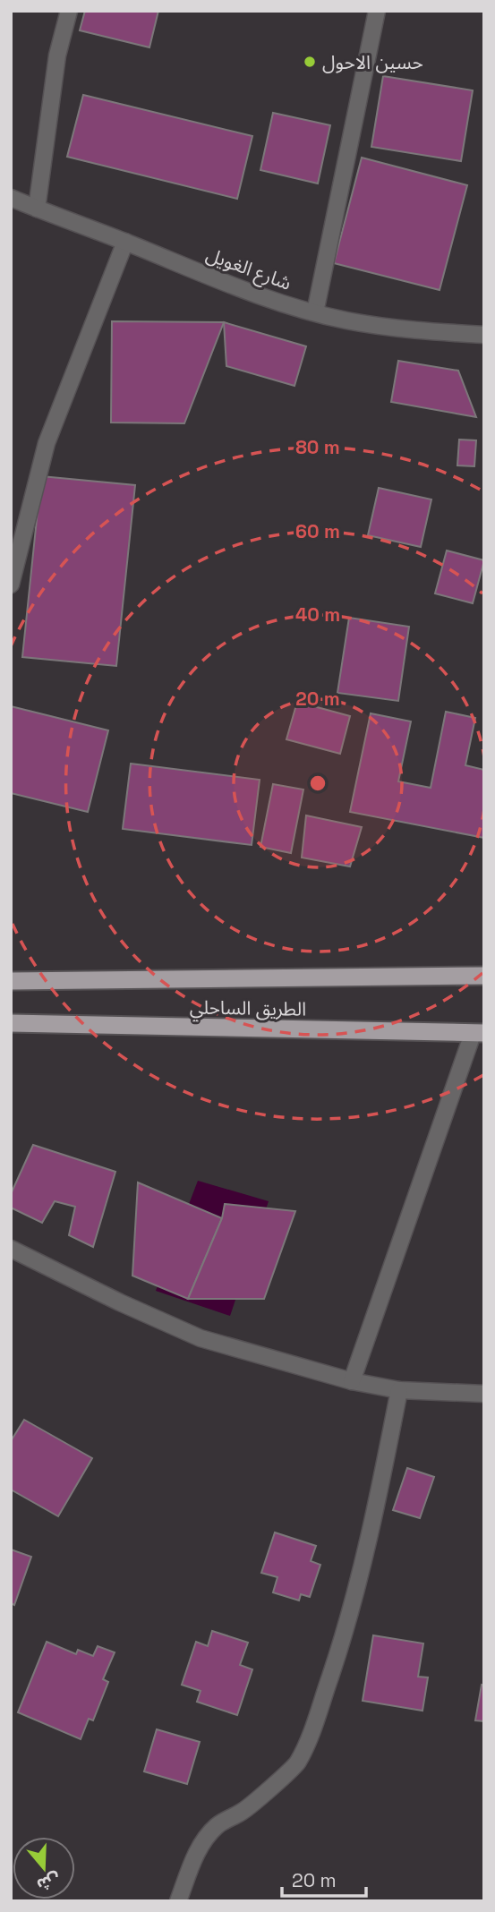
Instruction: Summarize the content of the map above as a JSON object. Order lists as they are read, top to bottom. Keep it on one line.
{"streets":{"highway":["الطريق الساحلي"],"street":["شارع الغويل"]},"places":["حسين الاحول"],"scale_bar":"20 m","north":"bottom","rings":["80 m","60 m","40 m","20 m"]}
